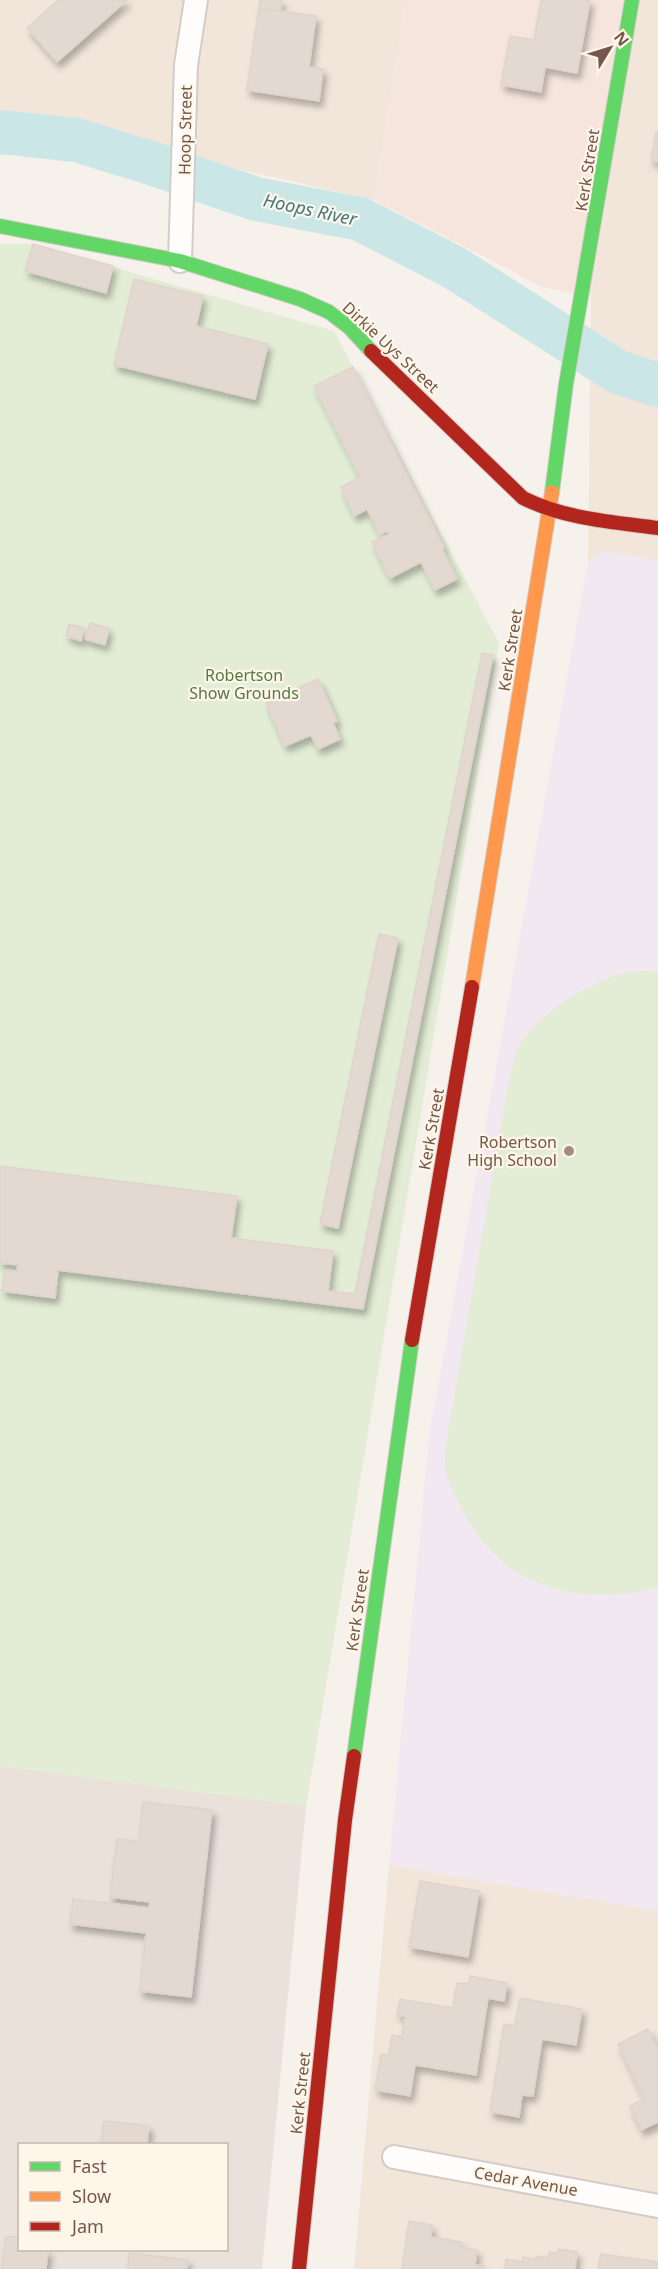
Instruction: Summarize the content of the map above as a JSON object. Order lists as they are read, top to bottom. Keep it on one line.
{"streets":{"street":["Hoop Street","Kerk Street","Dirkie Uys Street","Cedar Avenue"]},"crossings":[["Hoop Street","Dirkie Uys Street"],["Kerk Street","Dirkie Uys Street"]],"water":["Hoops River"],"parks":["Robertson Show Grounds"],"places":["Robertson High School"],"legend":["Fast","Slow","Jam"],"north":"top right"}
